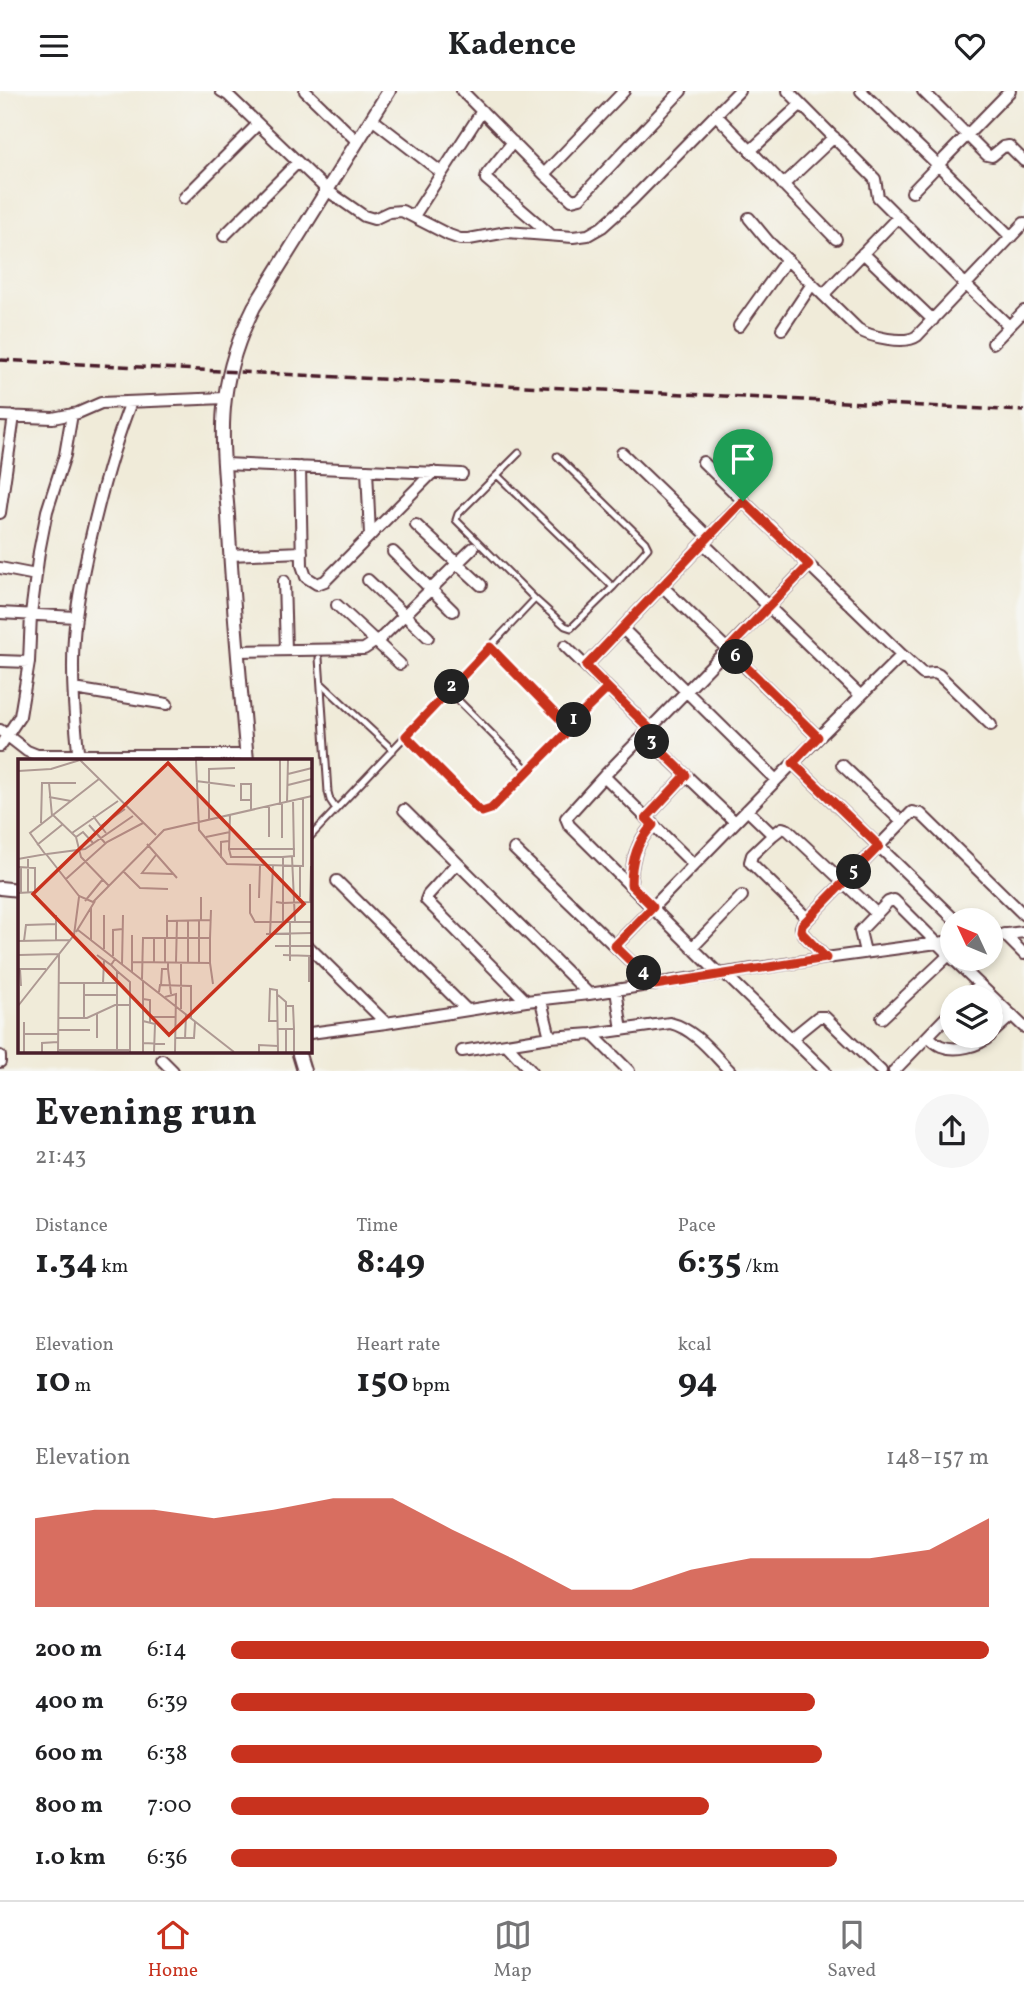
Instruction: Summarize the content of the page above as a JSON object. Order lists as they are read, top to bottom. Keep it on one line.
{"north":"top left","page":{"header":"Kadence","pins":["6","2","1","3","5","4"],"heading":["Evening run","21:43"],"stats":[["Distance","1.34 km"],["Time","8:49"],["Pace","6:35 /km"],["Elevation","10 m"],["Heart rate","150 bpm"],["kcal","94"]],"chart":["Elevation","148–157 m"],"list":[{"name":"200 m","note":"6:14"},{"name":"400 m","note":"6:39"},{"name":"600 m","note":"6:38"},{"name":"800 m","note":"7:00"},{"name":"1.0 km","note":"6:36"}],"tabs":["Home","Map","Saved"]}}
